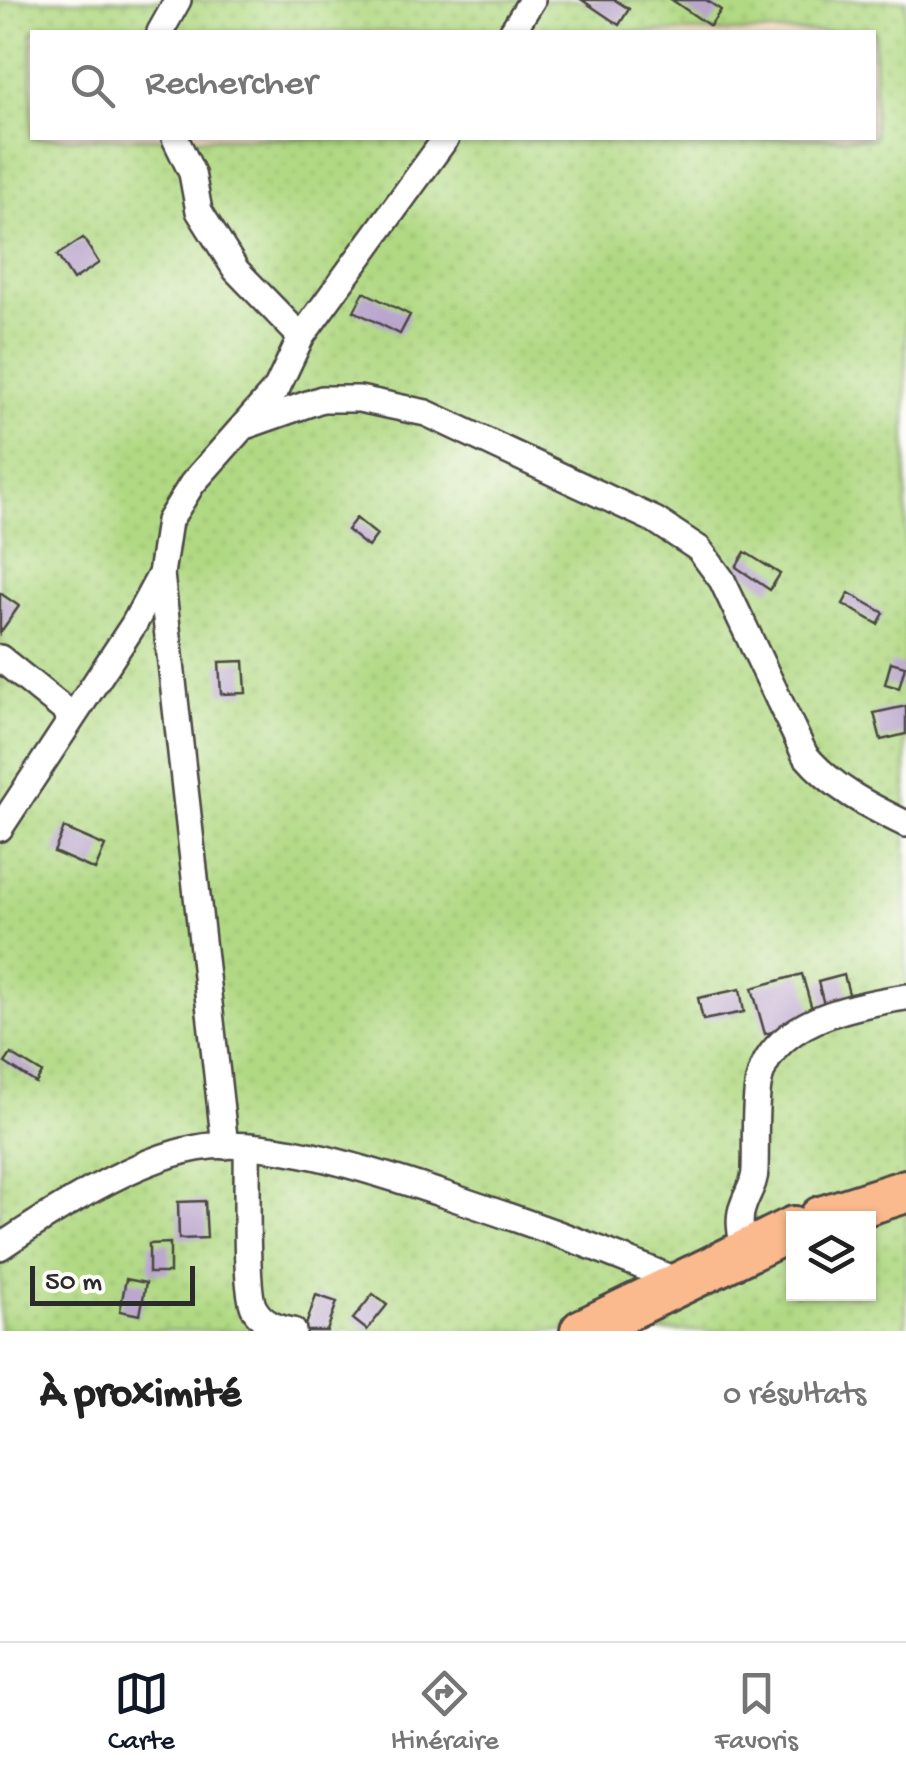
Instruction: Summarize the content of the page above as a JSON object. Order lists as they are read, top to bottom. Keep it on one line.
{"scale_bar":"50 m","page":{"search":"Rechercher","scale":"50 m","heading":["À proximité","0 résultats"],"nav":["Carte","Itinéraire","Favoris"]}}
